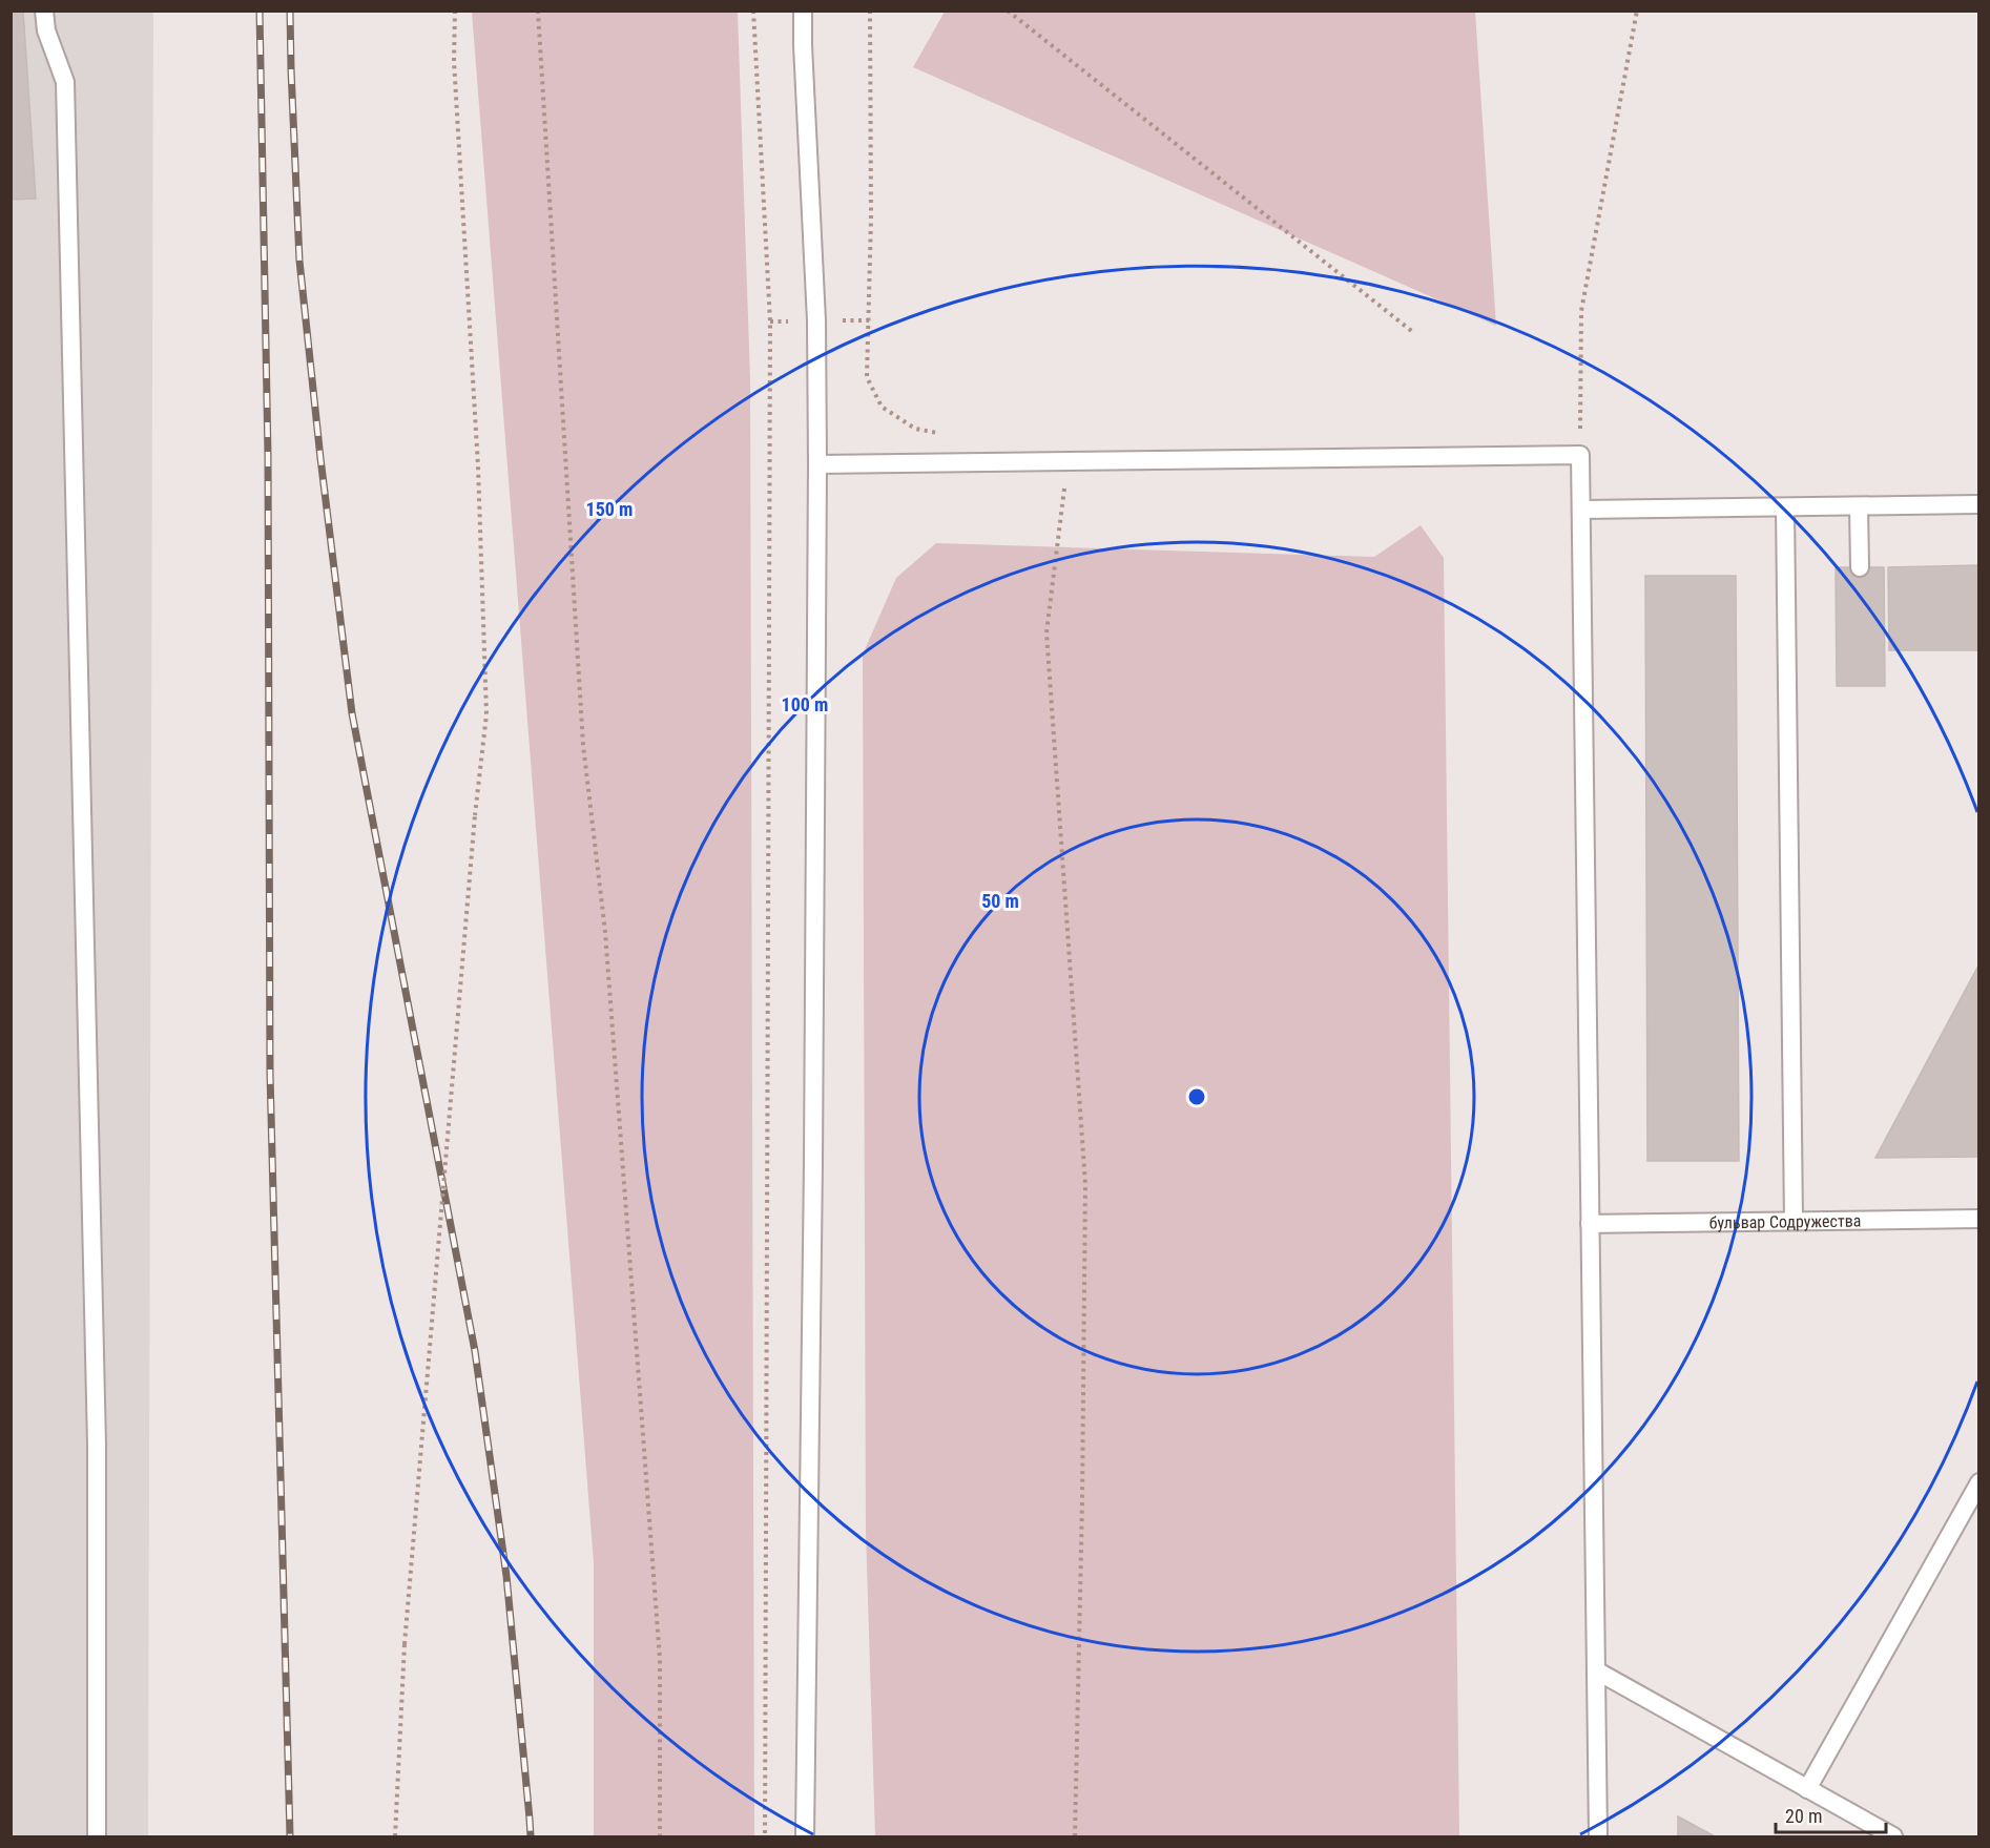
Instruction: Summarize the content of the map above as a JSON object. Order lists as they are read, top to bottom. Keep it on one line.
{"streets":{"street":["бульвар Содружества"]},"scale_bar":"20 m","rings":["150 m","100 m","50 m"]}
